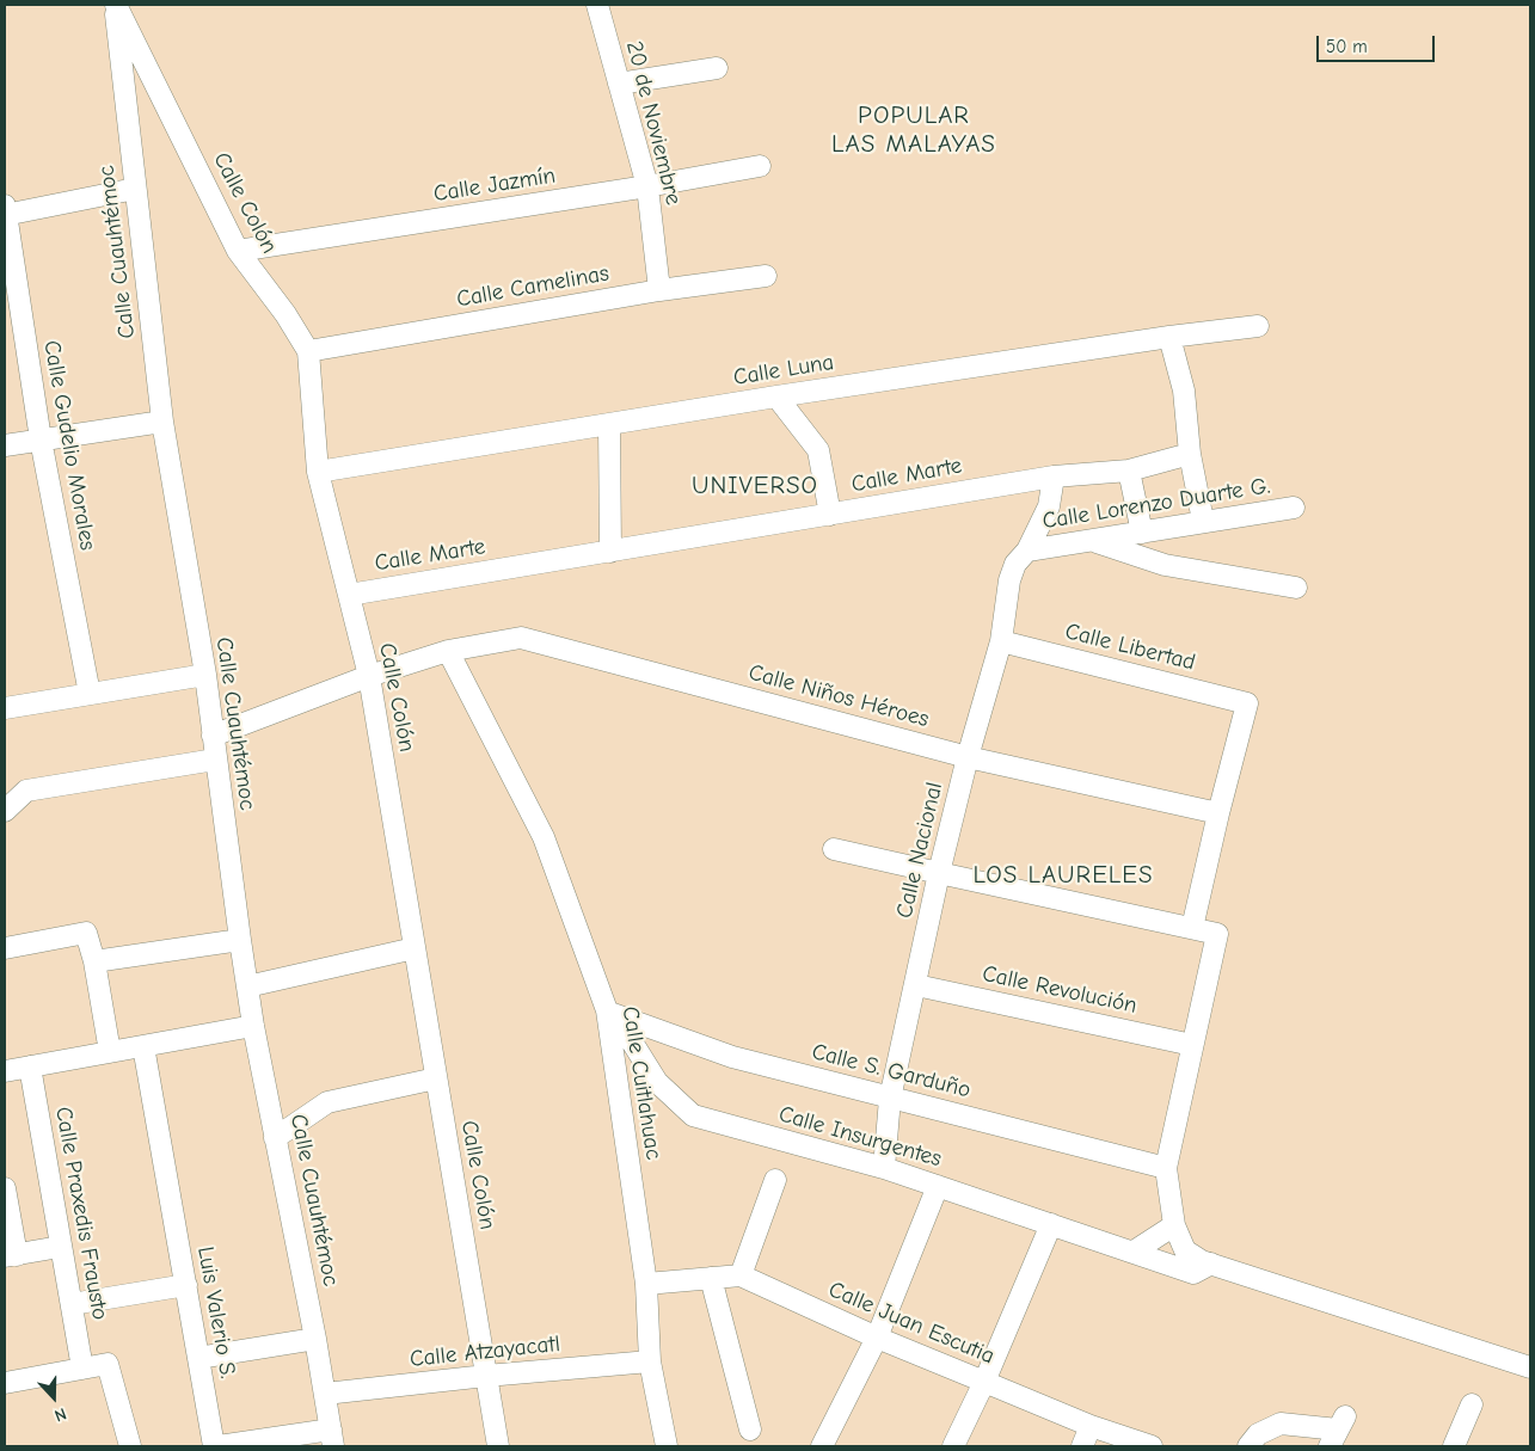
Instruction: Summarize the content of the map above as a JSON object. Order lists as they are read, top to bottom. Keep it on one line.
{"streets":{"street":["20 de Noviembre","Calle Jazmín","Calle Colón","Calle Cuauhtémoc","Calle Camelinas","Calle Luna","Calle Gudelio Morales","Calle Marte","Calle Lorenzo Duarte G.","Calle Libertad","Calle Niños Héroes","Calle Nacional","Calle Revolución","Calle S. Garduño","Calle Cuitlahuac","Calle Insurgentes","Calle Praxedis Frausto","Luis Valerio S.","Calle Juan Escutia","Calle Atzayacatl"]},"crossings":[["20 de Noviembre","Calle Jazmín"],["20 de Noviembre","Calle Camelinas"],["Calle Jazmín","Calle Colón"],["Calle Colón","Calle Cuauhtémoc"],["Calle Colón","Calle Camelinas"],["Calle Colón","Calle Luna"],["Calle Colón","Calle Marte"],["Calle Colón","Calle Atzayacatl"],["Calle Cuauhtémoc","Calle Atzayacatl"],["Calle Marte","Calle Nacional"],["Calle Lorenzo Duarte G.","Calle Nacional"],["Calle Libertad","Calle Niños Héroes"],["Calle Libertad","Calle Nacional"],["Calle Niños Héroes","Calle Nacional"],["Calle Niños Héroes","Calle Cuitlahuac"],["Calle Nacional","Calle Revolución"],["Calle Nacional","Calle S. Garduño"],["Calle Nacional","Calle Insurgentes"],["Calle S. Garduño","Calle Cuitlahuac"],["Calle S. Garduño","Calle Insurgentes"],["Calle Cuitlahuac","Calle Insurgentes"],["Calle Cuitlahuac","Calle Juan Escutia"],["Calle Cuitlahuac","Calle Atzayacatl"]],"districts":["POPULAR LAS MALAYAS","UNIVERSO","LOS LAURELES"],"scale_bar":"50 m","north":"bottom"}
